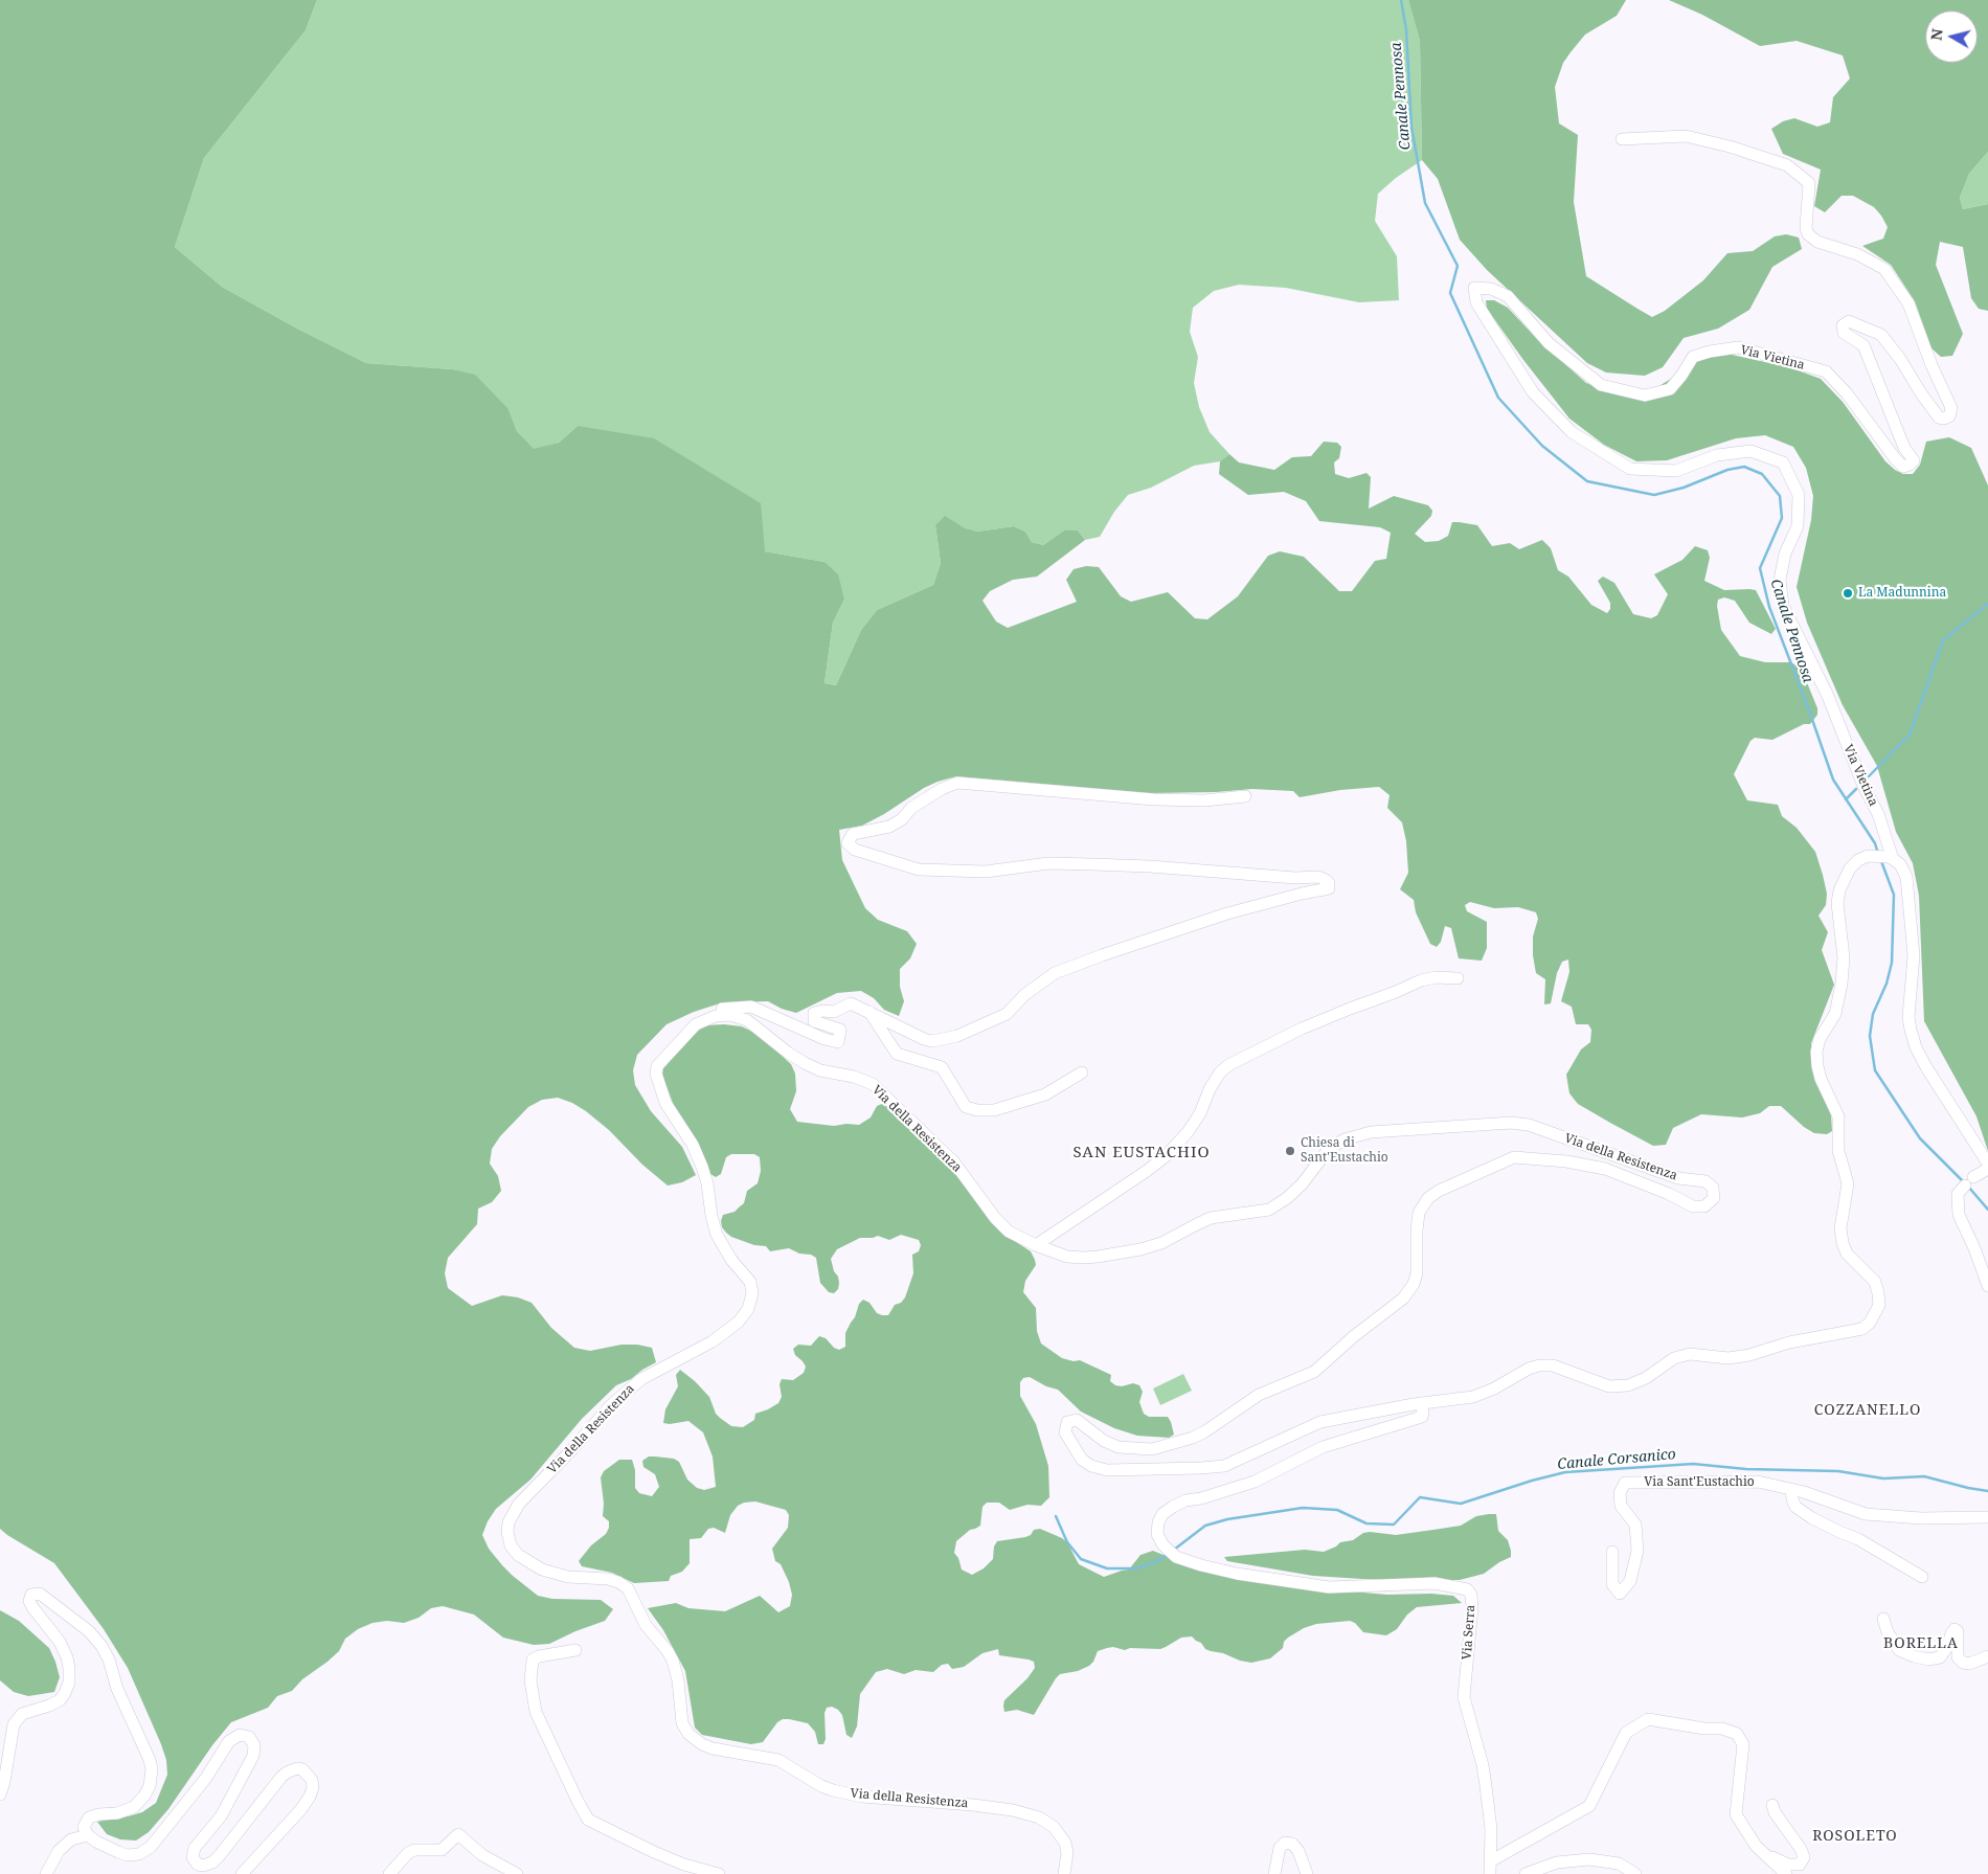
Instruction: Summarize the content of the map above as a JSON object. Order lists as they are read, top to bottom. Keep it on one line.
{"streets":{"street":["Via Vietina","Via della Resistenza","Via Sant'Eustachio","Via Serra"]},"crossings":[["Via Vietina","Via della Resistenza"],["Via della Resistenza","Via Serra"]],"districts":["SAN EUSTACHIO","COZZANELLO","BORELLA","ROSOLETO"],"water":["Canale Pennosa","Canale Corsanico"],"places":["La Madunnina","Chiesa di Sant'Eustachio"],"north":"left"}
